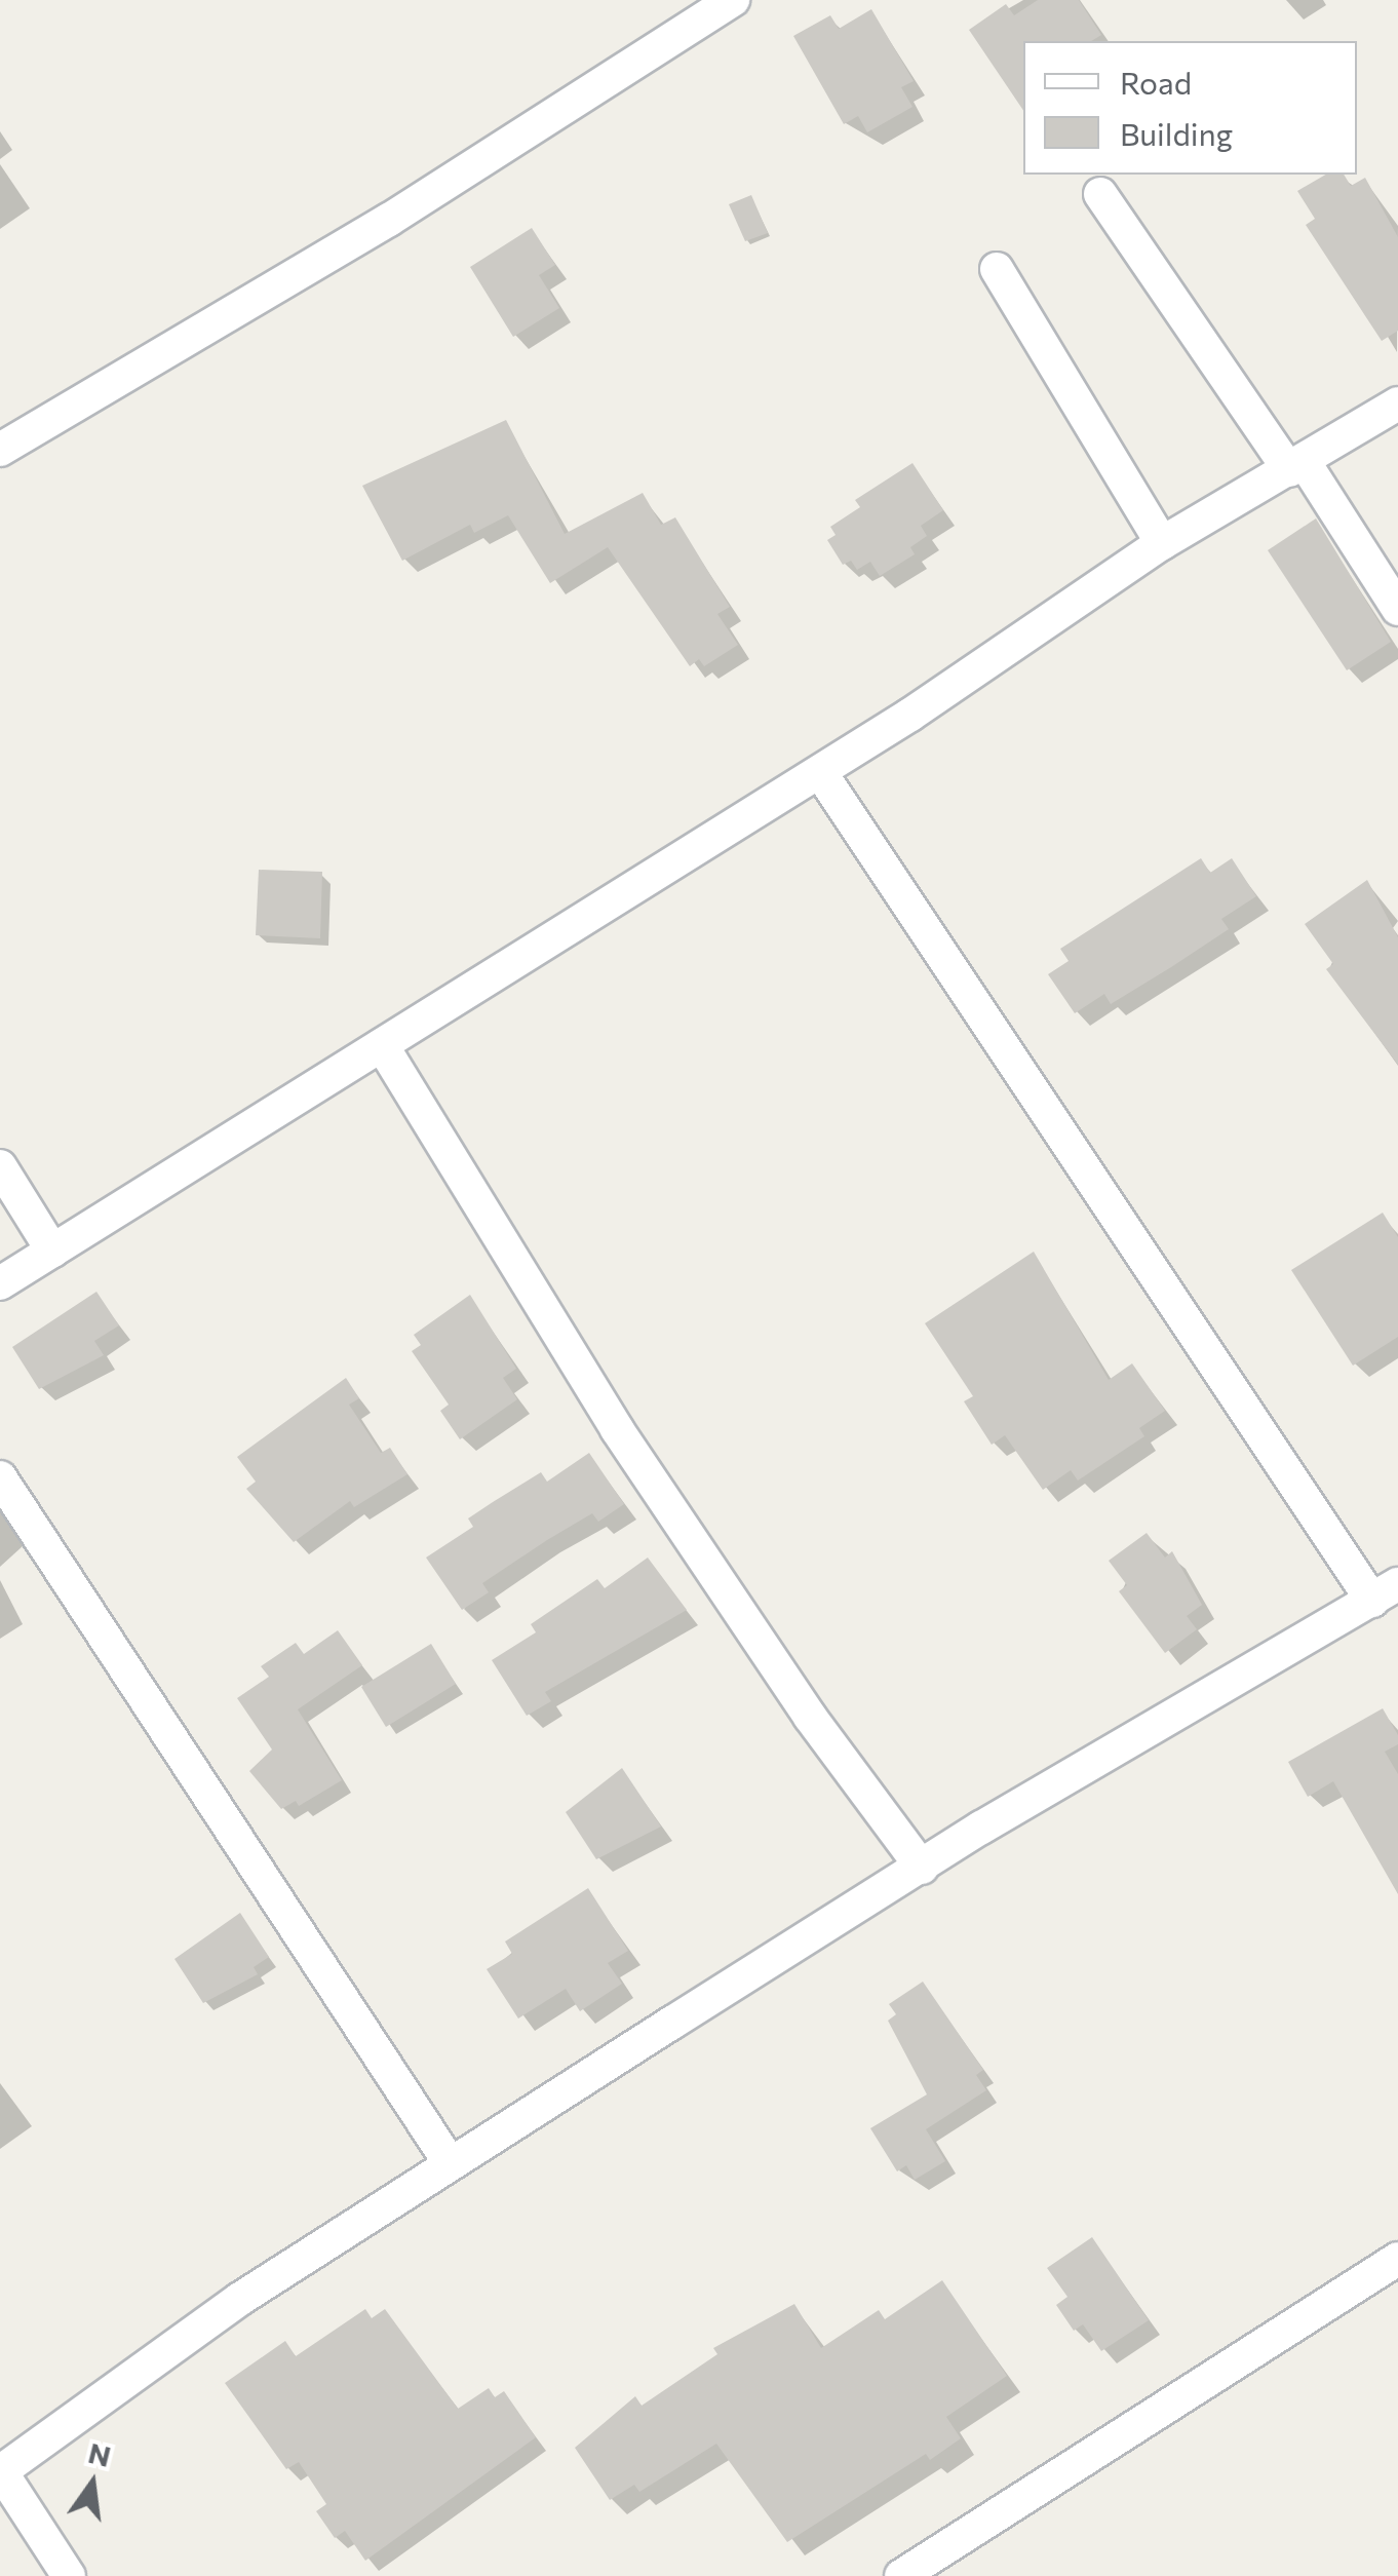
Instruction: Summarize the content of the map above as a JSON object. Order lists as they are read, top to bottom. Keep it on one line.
{"legend":["Road","Building"],"north":"top"}
